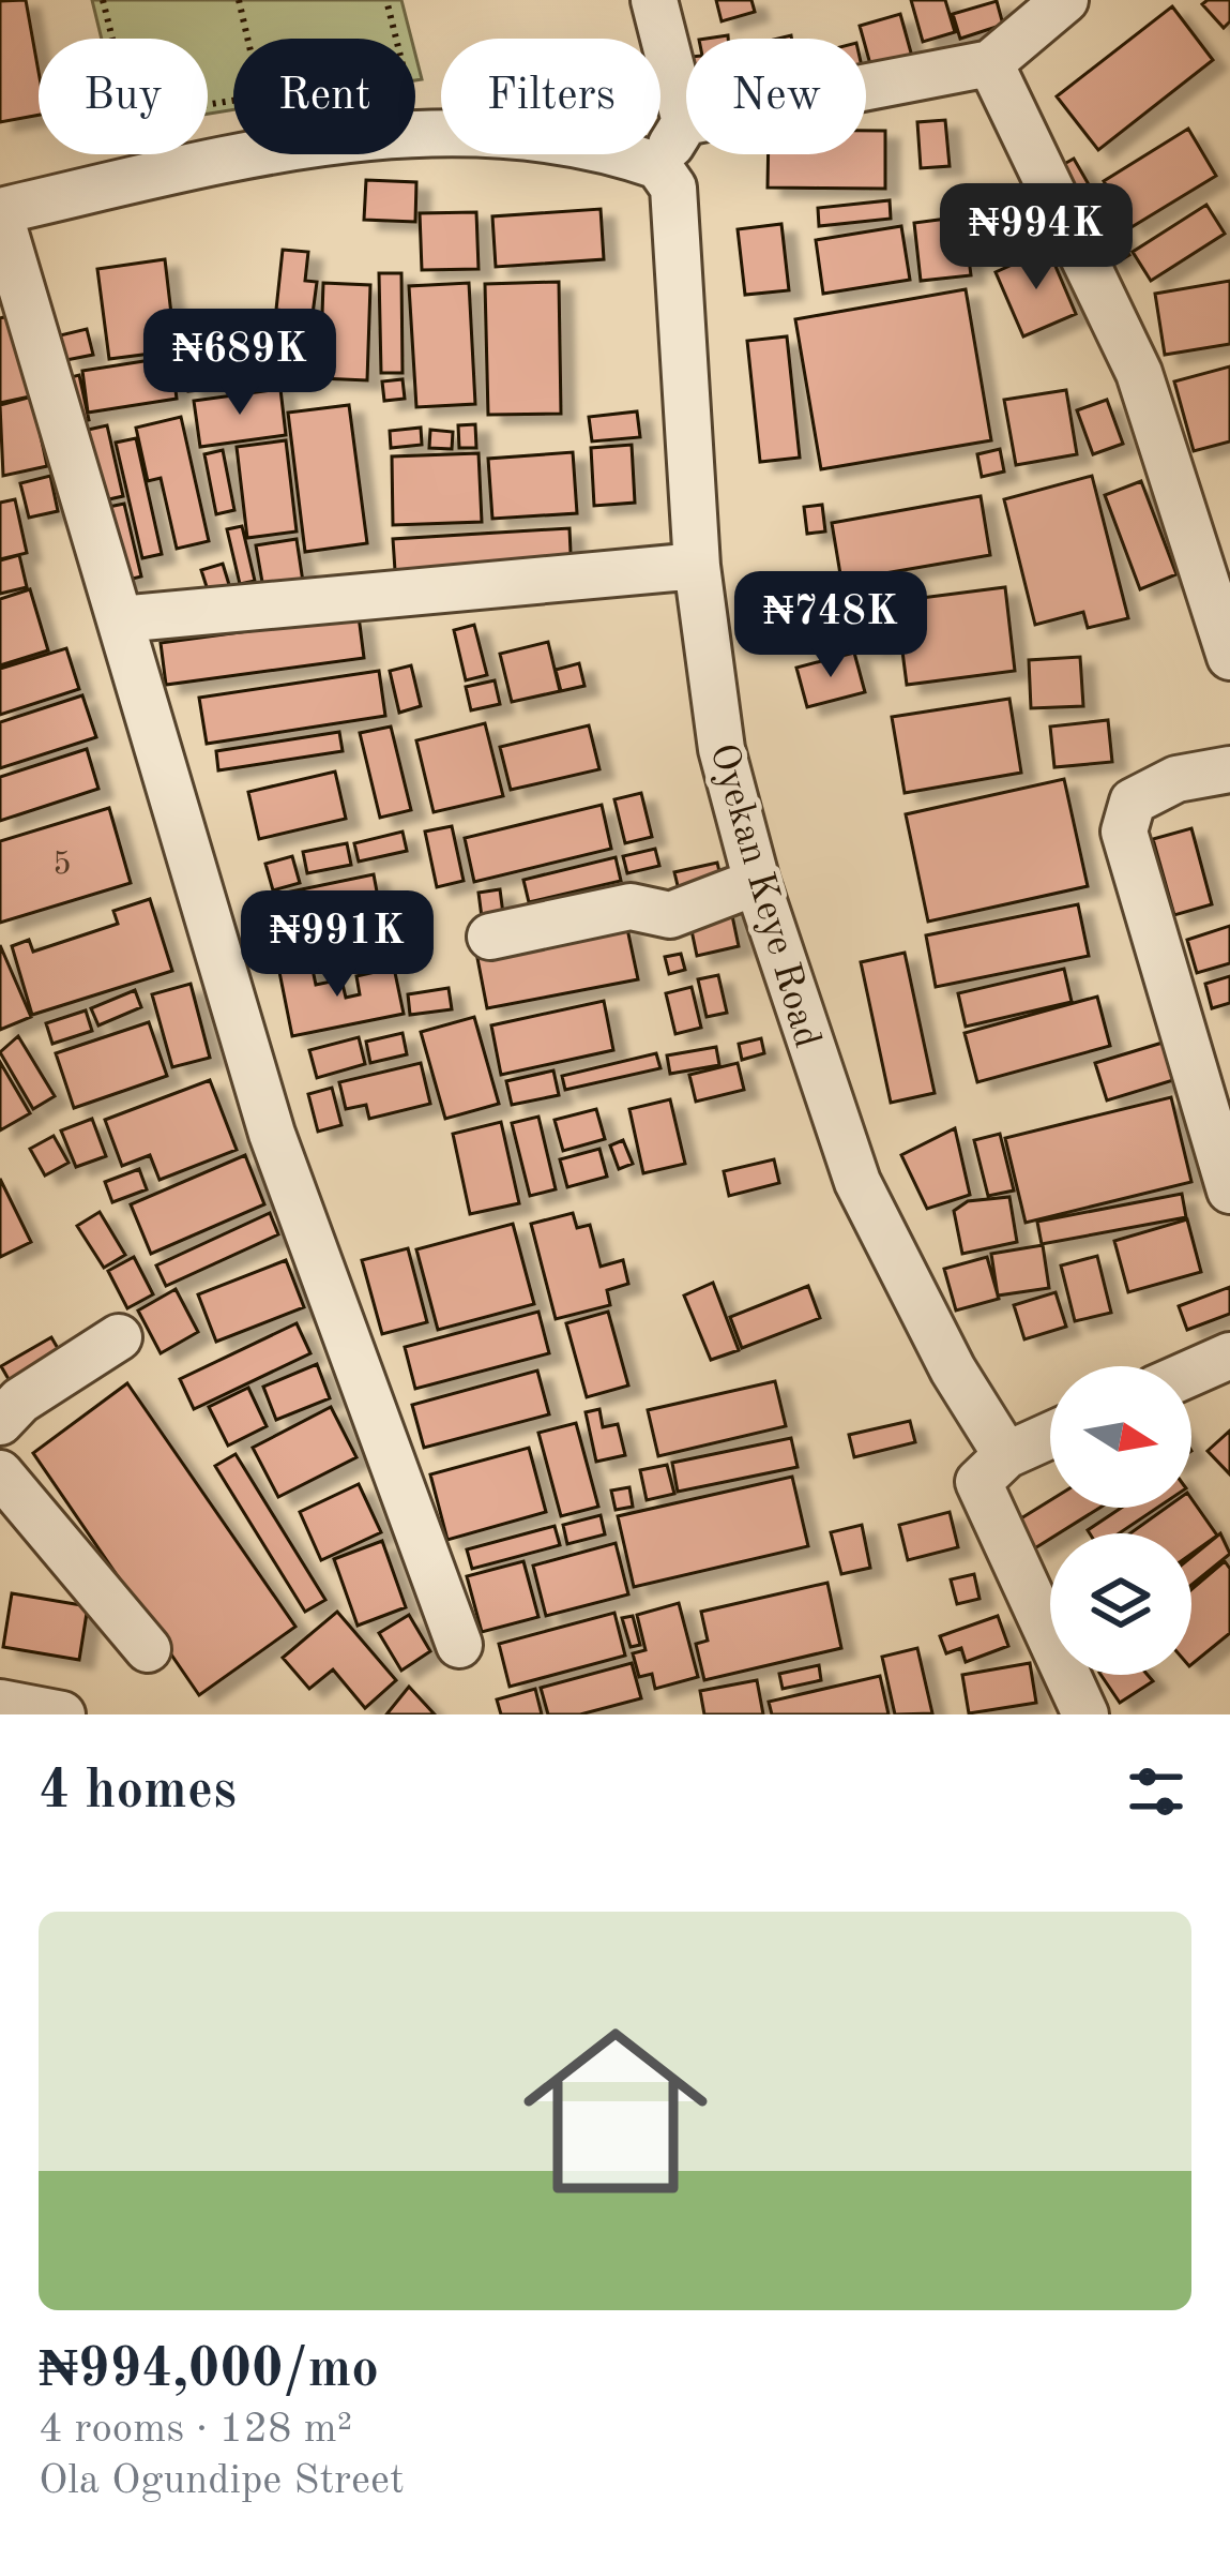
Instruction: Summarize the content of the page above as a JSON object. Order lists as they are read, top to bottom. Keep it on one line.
{"streets":{"street":["Oyekan Keye Road"]},"house_numbers":["5"],"north":"right","page":{"chip":["Buy","Rent","Filters","New"],"price":["₦994K","₦689K","₦748K","₦991K"],"heading":"4 homes","list":[{"name":"₦994,000/mo","note":"4 rooms · 128 m² · Ola Ogundipe Street"}]}}
